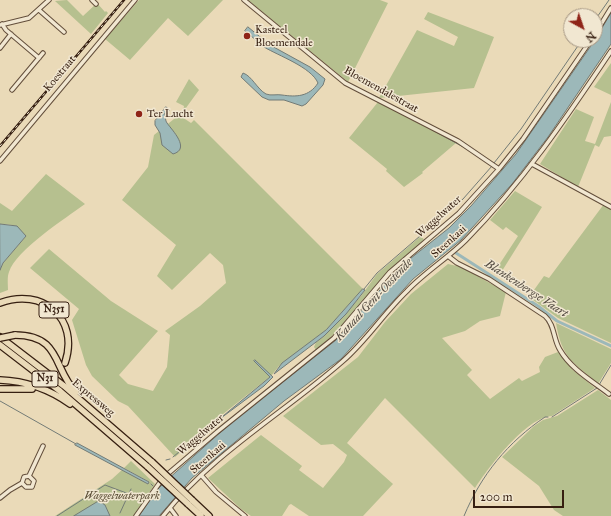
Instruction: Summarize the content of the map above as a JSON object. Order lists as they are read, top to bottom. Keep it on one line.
{"streets":{"highway":["N351","N31","Expressweg"],"street":["Koestraat","Bloemendalestraat","Waggelwater","Steenkaai"]},"crossings":[["Bloemendalestraat","Waggelwater"],["N31","Expressweg"]],"water":["Blankenbergse Vaart","Kanaal Gent-Oostende"],"parks":["Waggelwaterpark"],"places":["Kasteel Bloemendale","Ter Lucht"],"scale_bar":"200 m","north":"bottom right"}
